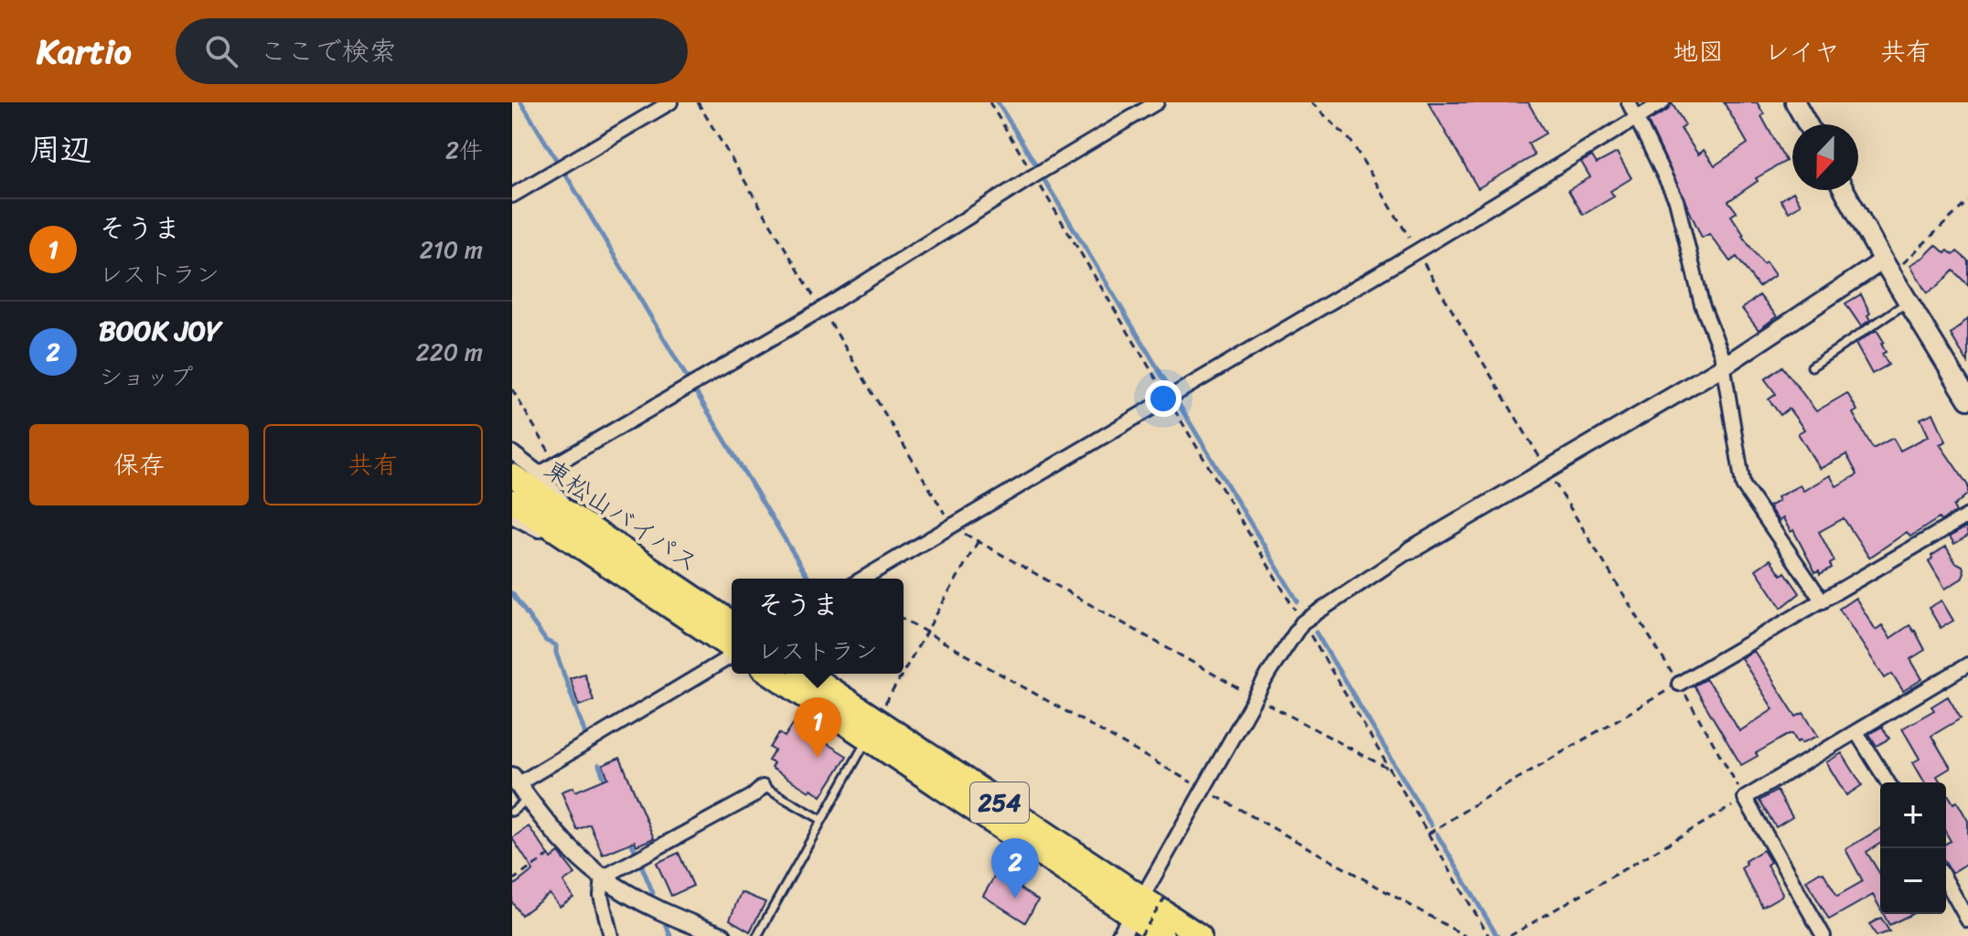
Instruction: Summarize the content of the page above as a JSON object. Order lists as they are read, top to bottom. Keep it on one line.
{"streets":{"highway":["東松山バイパス","254"]},"north":"bottom","page":{"header":"Kartio","search":"ここで検索","nav":["地図","レイヤ","共有"],"heading":["周辺","2件"],"list":[{"mark":"1","name":"そうま","note":"レストラン","value":"210 m"},{"mark":"2","name":"BOOK JOY","note":"ショップ","value":"220 m"}],"buttons":["保存","共有"],"popup":["そうま","レストラン"],"pins":["1","2"],"map_buttons":["+","−"]}}
